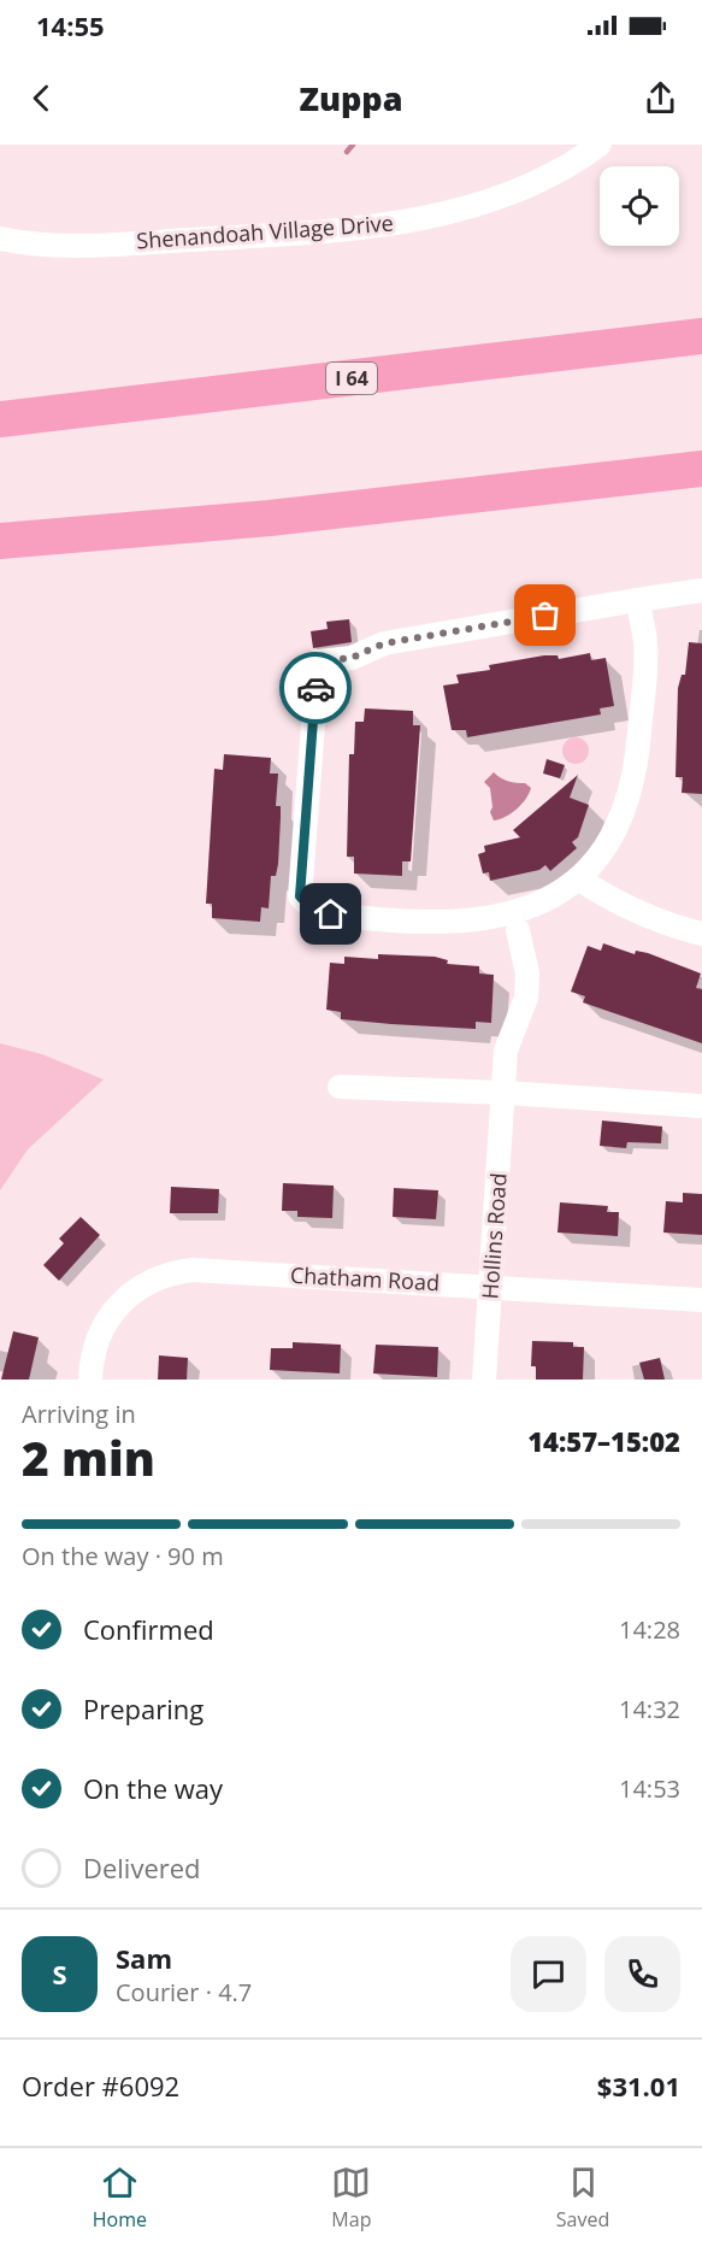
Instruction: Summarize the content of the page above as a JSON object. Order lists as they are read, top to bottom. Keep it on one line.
{"streets":{"highway":["I 64"],"street":["Shenandoah Village Drive","Hollins Road","Chatham Road"]},"crossings":[["Hollins Road","Chatham Road"]],"page":{"status":"14:55","header":"Zuppa","heading":["2 min","Arriving in","14:57–15:02"],"panel":["Sam","Courier · 4.7","Order #6092","$31.01"],"bar":"On the way · 90 m","list":[["Confirmed","14:28"],["Preparing","14:32"],["On the way","14:53"],"Delivered"],"round":"S","tabs":["Home","Map","Saved"]}}
